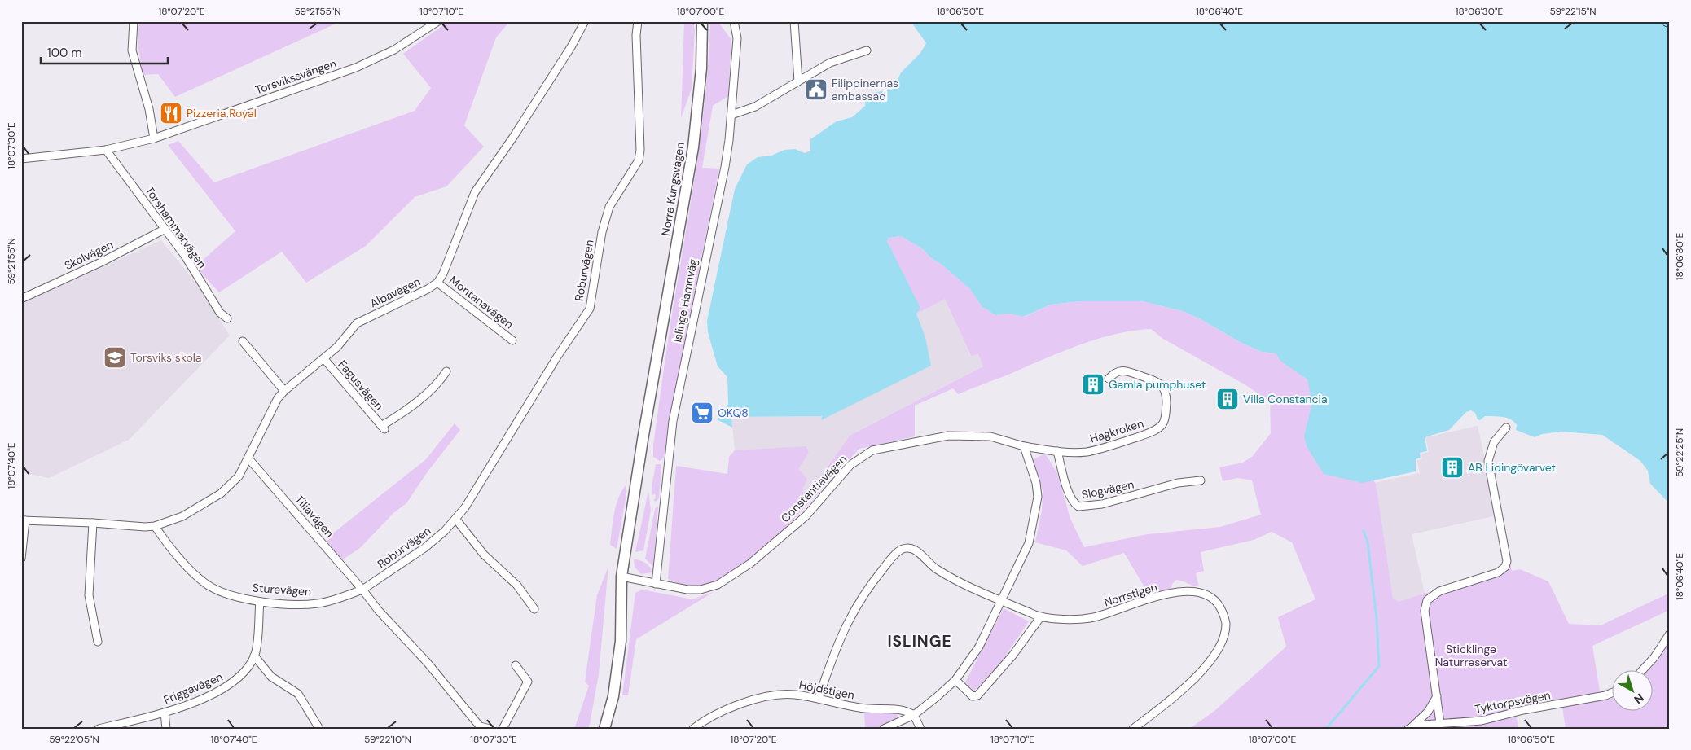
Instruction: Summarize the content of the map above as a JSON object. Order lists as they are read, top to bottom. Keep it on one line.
{"streets":{"main road":["Norra Kungsvägen"],"street":["Torsvikssvängen","Torshammarvägen","Skolvägen","Roburvägen","Albavägen","Islinge Hamnväg","Montanavägen","Fagusvägen","Hagkroken","Constantiavägen","Slogvägen","Tiliavägen","Sturevägen","Norrstigen","Friggavägen","Höjdstigen","Tyktorpsvägen"]},"crossings":[["Torsvikssvängen","Torshammarvägen"],["Norra Kungsvägen","Constantiavägen"],["Torshammarvägen","Skolvägen"],["Roburvägen","Tiliavägen"],["Roburvägen","Sturevägen"],["Albavägen","Montanavägen"],["Albavägen","Fagusvägen"],["Albavägen","Tiliavägen"],["Albavägen","Sturevägen"],["Islinge Hamnväg","Constantiavägen"],["Hagkroken","Constantiavägen"],["Hagkroken","Slogvägen"],["Tiliavägen","Sturevägen"],["Norrstigen","Höjdstigen"]],"districts":["ISLINGE"],"parks":["Sticklinge Naturreservat"],"places":{"public building":["Filippinernas ambassad"],"restaurant":["Pizzeria Royal"],"school or university":["Torsviks skola"],"building":["Gamla pumphuset","Villa Constancia","AB Lidingövarvet"],"supermarket":["OKQ8"]},"scale_bar":"100 m","north":"bottom right","coordinates":["18°07'20\"E","59°21'55\"N","18°07'10\"E","18°07'00\"E","18°06'50\"E","18°06'40\"E","18°06'30\"E","59°22'15\"N","18°07'30\"E","59°22'25\"N","18°07'40\"E","59°22'05\"N","59°22'10\"N"]}
